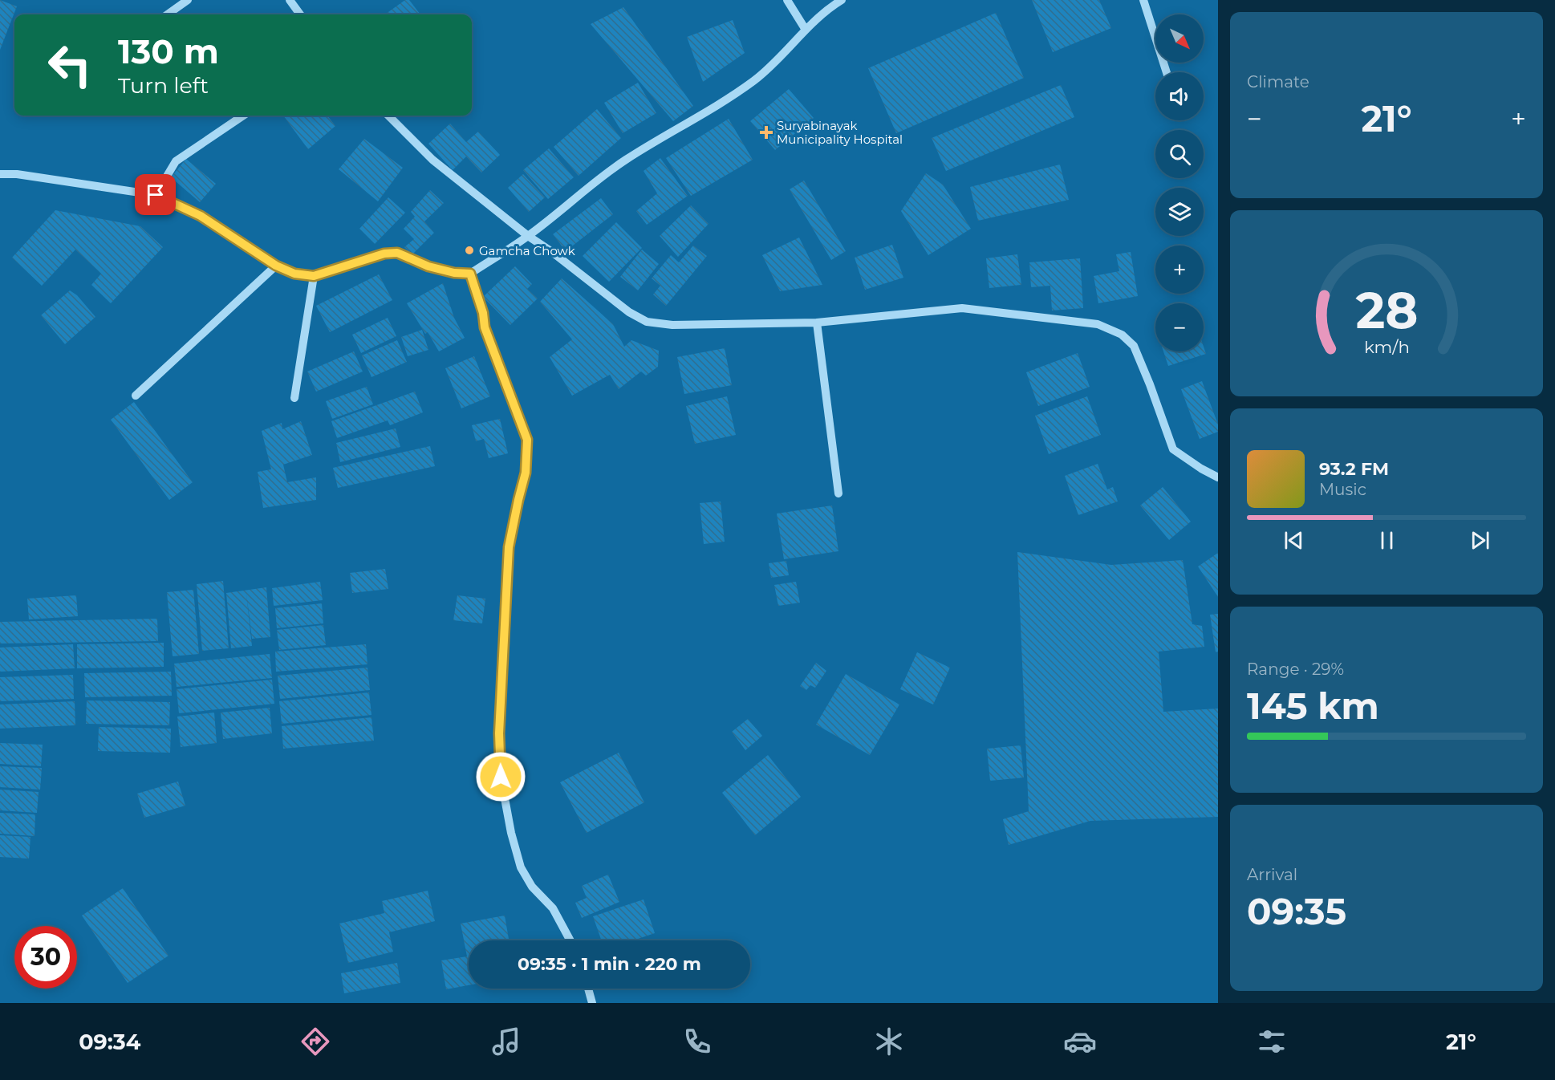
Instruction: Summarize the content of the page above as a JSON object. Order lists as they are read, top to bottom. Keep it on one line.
{"places":{"health":["Suryabinayak Municipality Hospital"],"other":["Gamcha Chowk"]},"north":"bottom right","page":{"tile":["Climate",["Range · 29%","145 km"],["Arrival","09:35"]],"map_buttons":["+","−"],"turn":["130 m","Turn left"],"heat":["−","21°","+"],"song":["93.2 FM","Music"],"limit":"30","trip":"09:35 · 1 min · 220 m","tabs":["09:34","21°"],"gauge":["28","km/h"]}}
